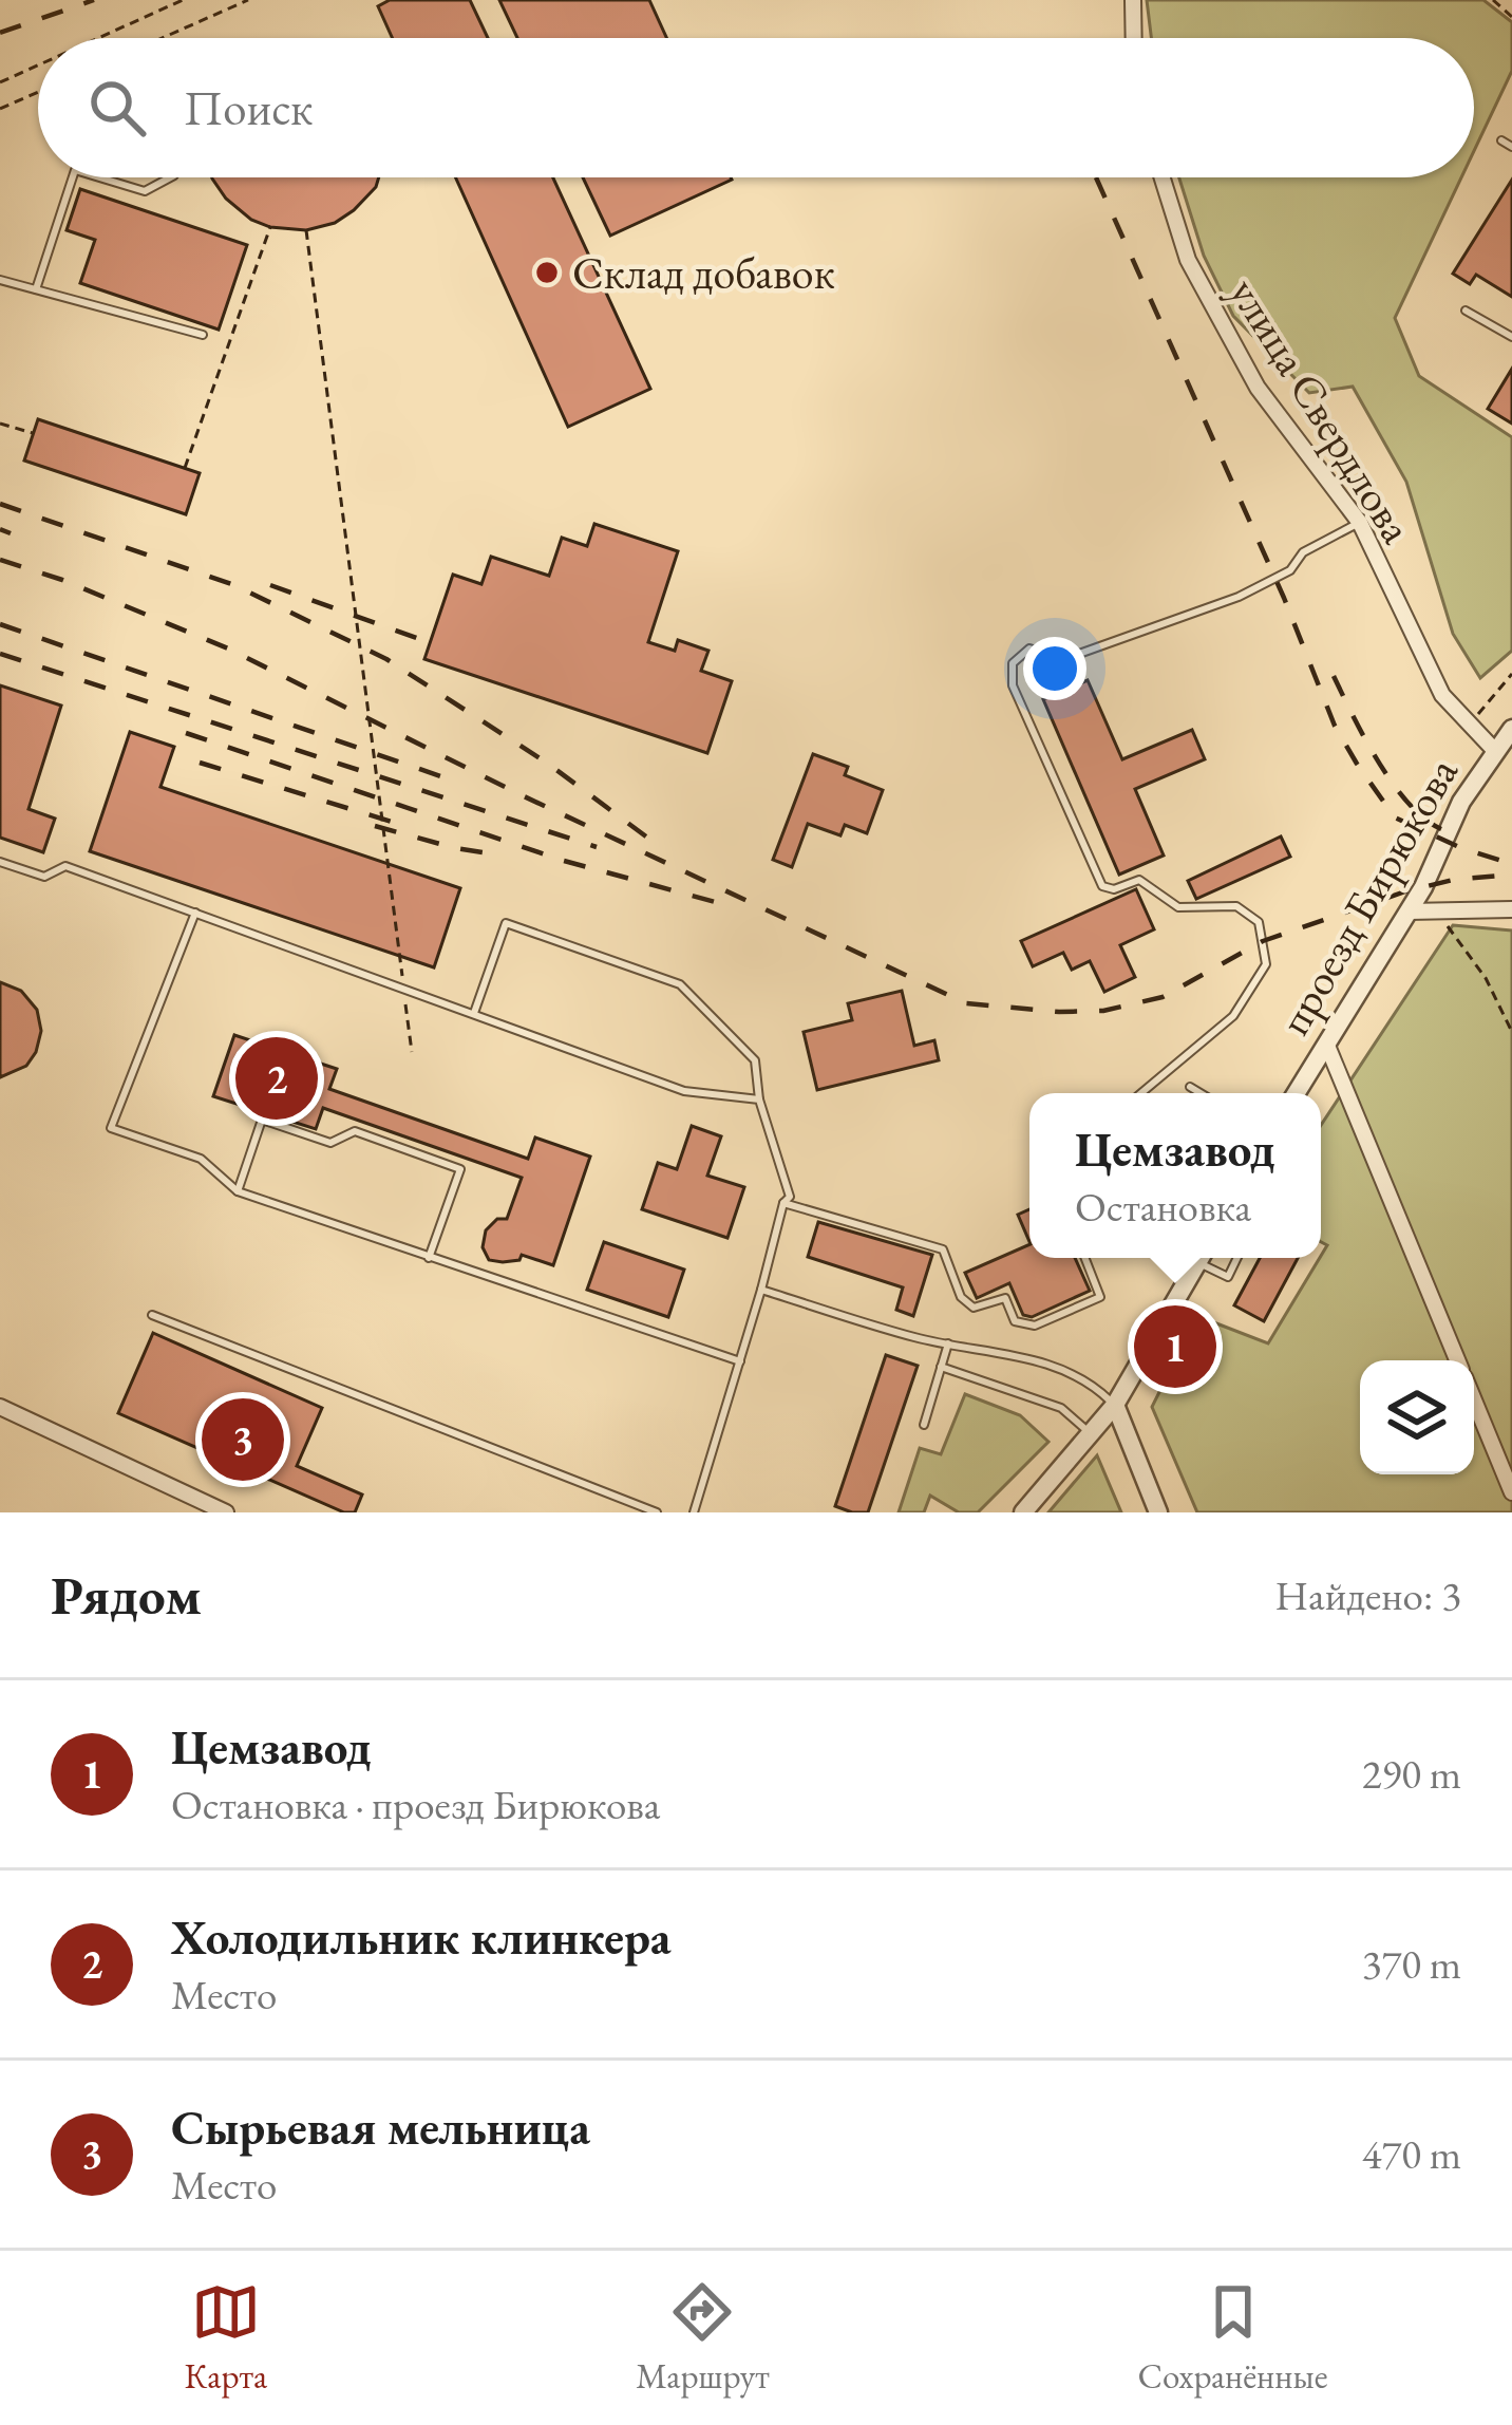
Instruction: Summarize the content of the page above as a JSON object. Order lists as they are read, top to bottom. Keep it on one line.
{"streets":{"street":["улица Свердлова","проезд Бирюкова"]},"crossings":[["улица Свердлова","проезд Бирюкова"]],"places":["Склад добавок"],"page":{"search":"Поиск","pins":["2","1","3"],"popup":["Цемзавод","Остановка"],"heading":["Рядом","Найдено: 3"],"list":[{"mark":"1","name":"Цемзавод","note":"Остановка · проезд Бирюкова","value":"290 m"},{"mark":"2","name":"Холодильник клинкера","note":"Место","value":"370 m"},{"mark":"3","name":"Сырьевая мельница","note":"Место","value":"470 m"}],"nav":["Карта","Маршрут","Сохранённые"]}}
